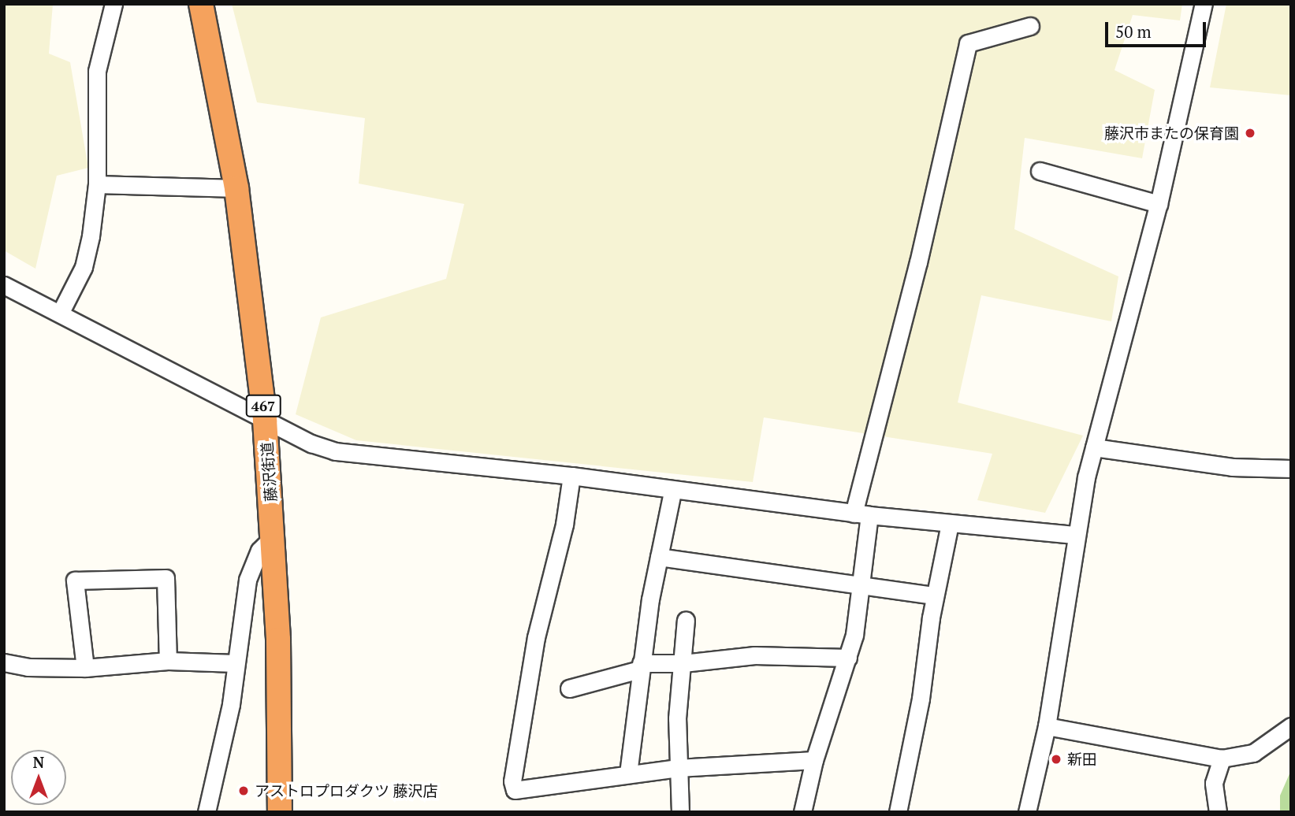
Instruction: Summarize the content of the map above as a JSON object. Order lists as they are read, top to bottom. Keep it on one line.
{"streets":{"highway":["467","藤沢街道"]},"places":["藤沢市またの保育園","新田","アストロプロダクツ 藤沢店"],"scale_bar":"50 m","north":"top"}
